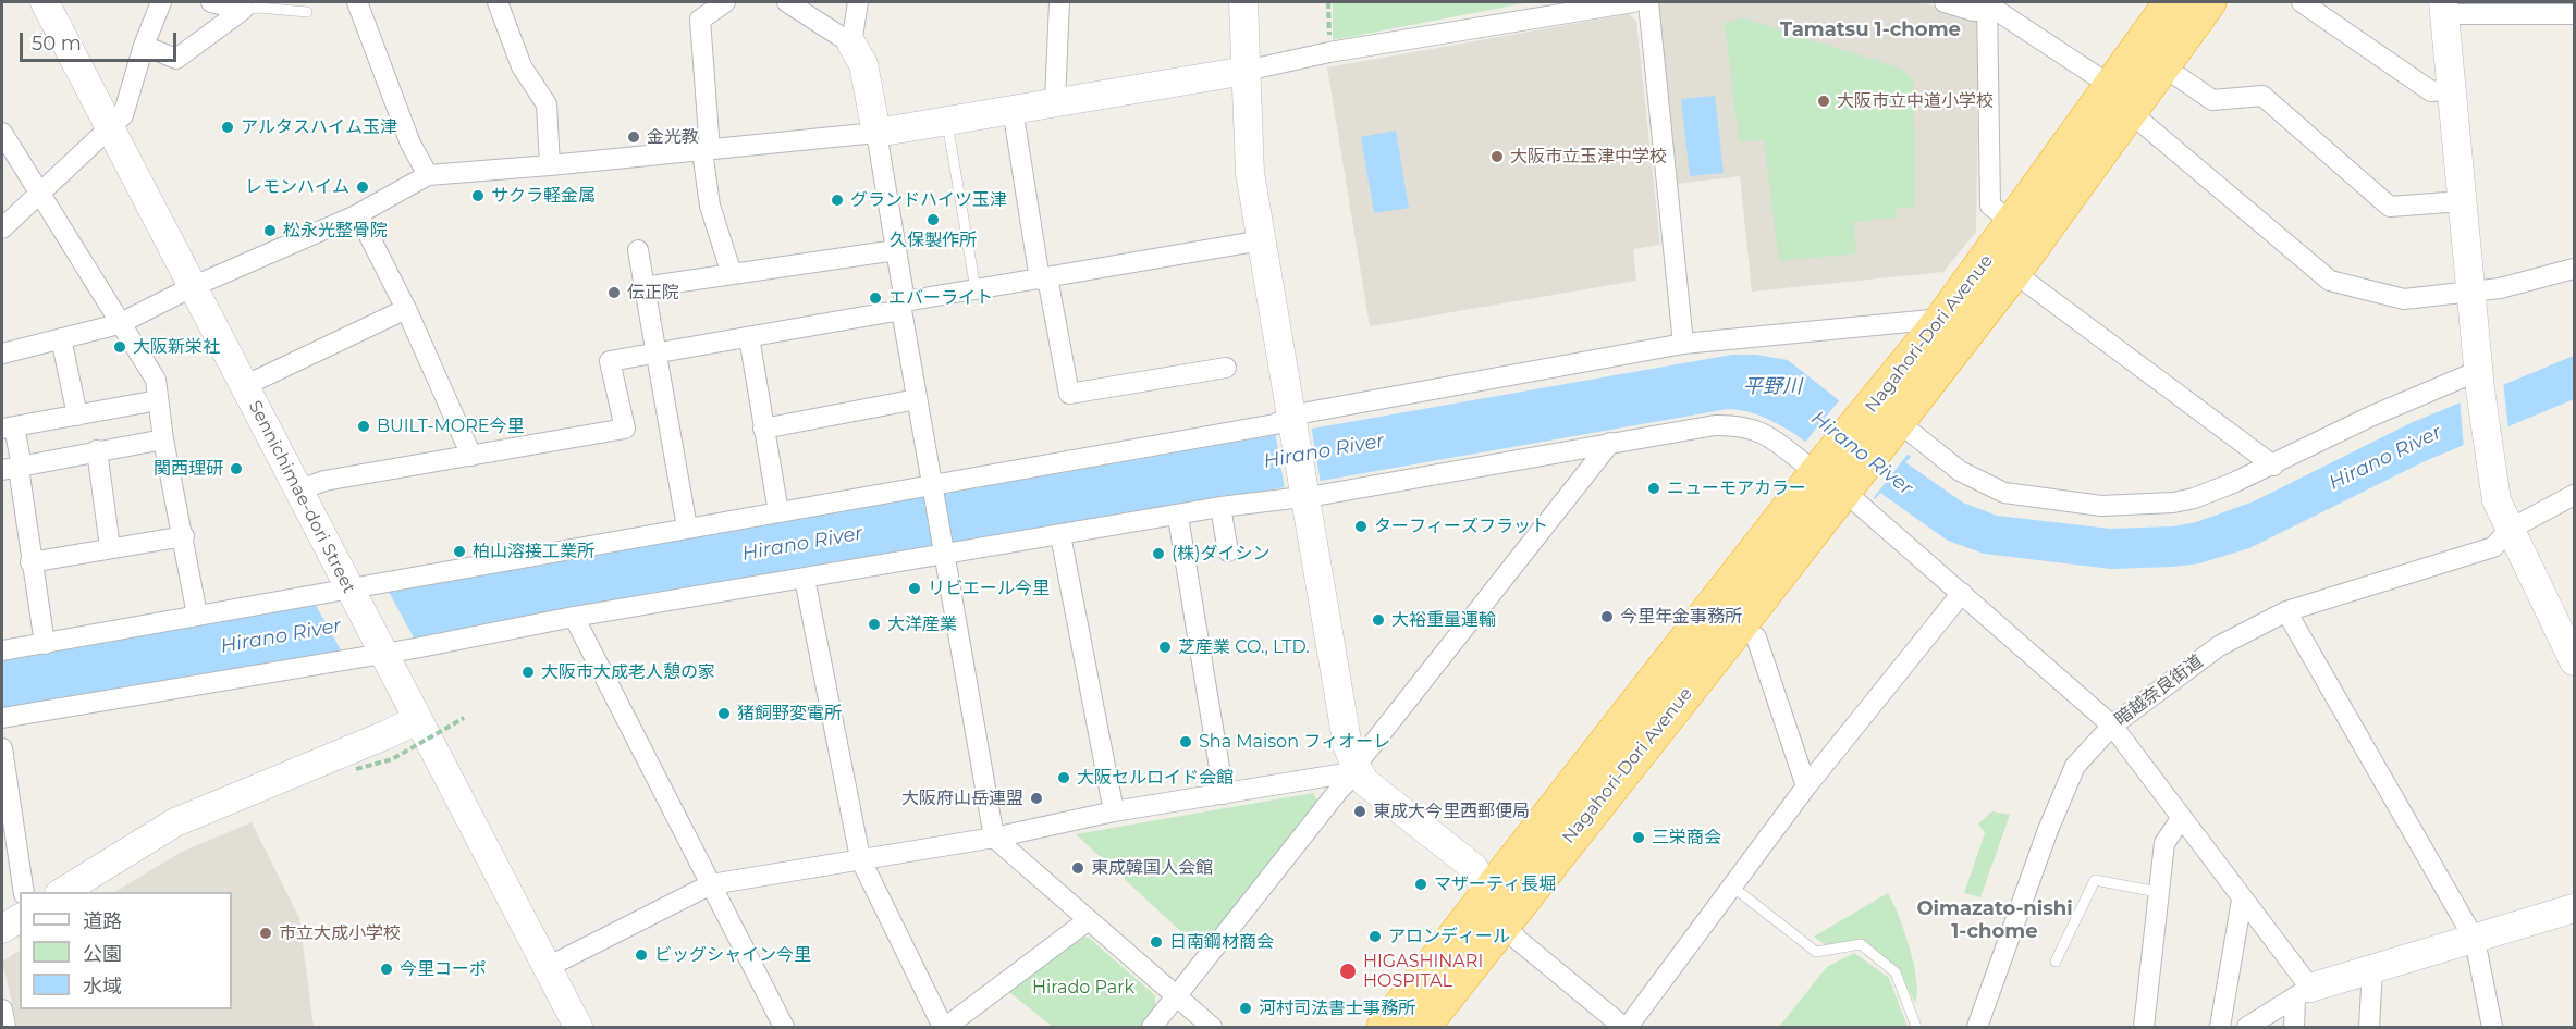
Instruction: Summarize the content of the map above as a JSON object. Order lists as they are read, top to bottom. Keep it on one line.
{"streets":{"highway":["Nagahori-Dori Avenue"],"street":["Sennichimae-dori Street","暗越奈良街道"]},"districts":["Tamatsu 1-chome","Oimazato-nishi 1-chome"],"water":["平野川","Hirano River"],"parks":["Hirado Park"],"places":["大阪市立中道小学校","アルタスハイム玉津","金光教","大阪市立玉津中学校","レモンハイム","サクラ軽金属","グランドハイツ玉津","久保製作所","松永光整骨院","伝正院","エバーライト","大阪新栄社","BUILT-MORE今里","関西理研","ニューモアカラー","ターフィーズフラット","柏山溶接工業所","(株)ダイシン","リビエール今里","今里年金事務所","大裕重量運輸","大洋産業","芝産業 CO., LTD.","大阪市大成老人憩の家","猪飼野変電所","Sha Maison フィオーレ","大阪セルロイド会館","大阪府山岳連盟","東成大今里西郵便局","三栄商会","東成韓国人会館","マザーティ長堀","市立大成小学校","アロンディール","日南鋼材商会","ビッグシャイン今里","今里コーポ","HIGASHINARI HOSPITAL","河村司法書士事務所"],"legend":["道路","公園","水域"],"scale_bar":"50 m"}
